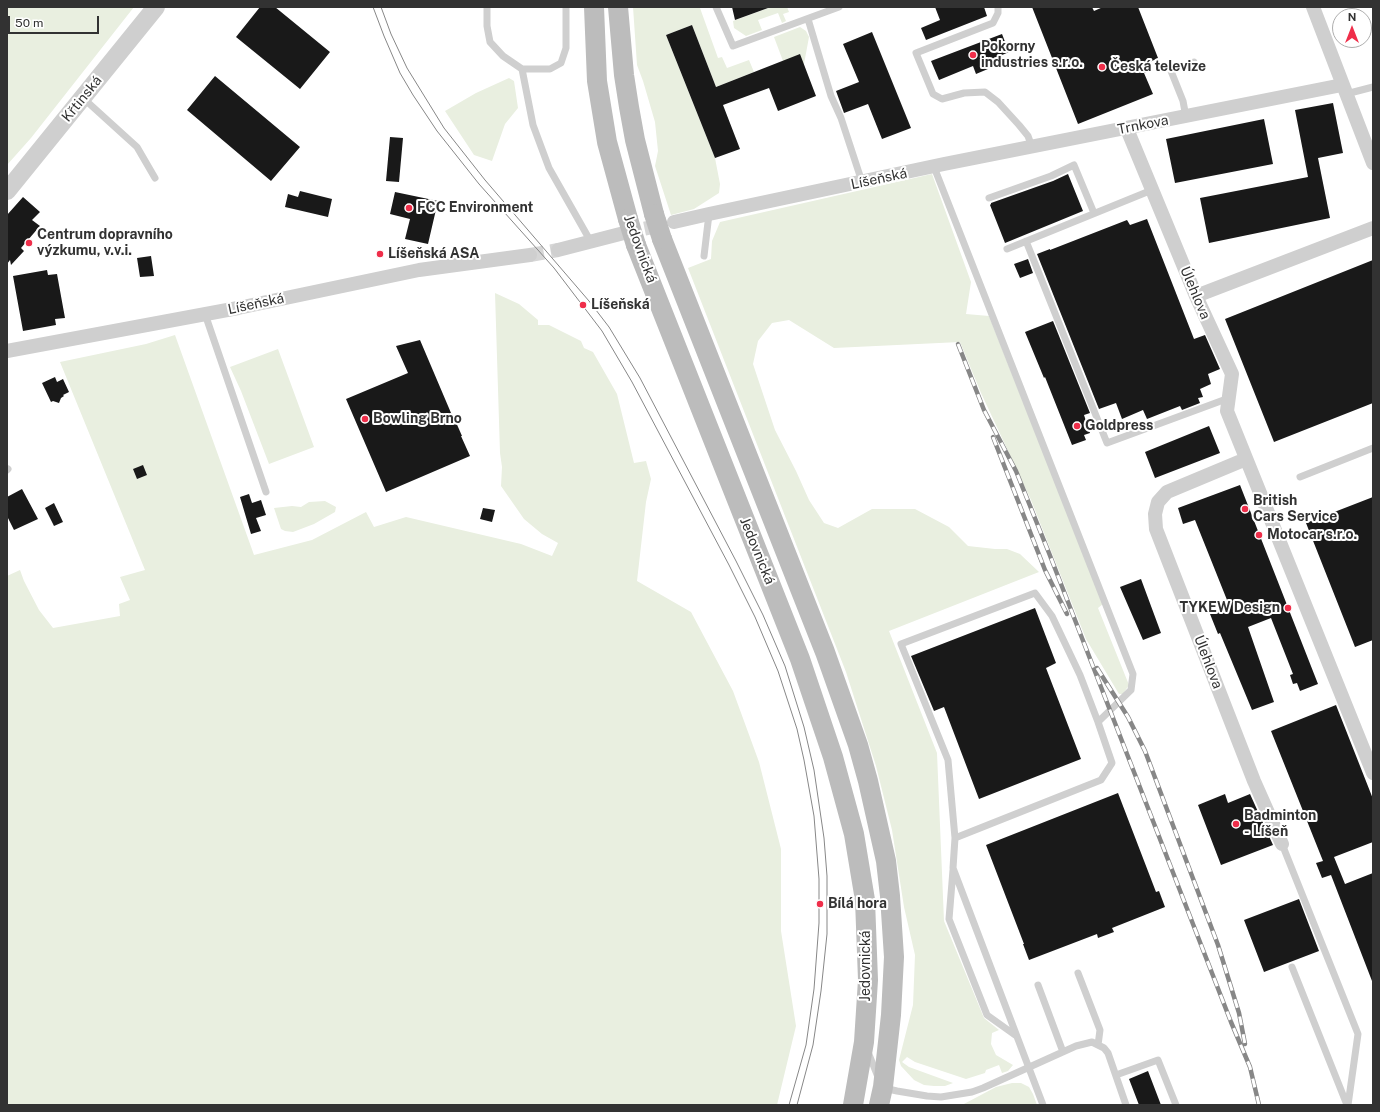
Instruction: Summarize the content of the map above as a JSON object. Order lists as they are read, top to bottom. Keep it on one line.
{"streets":{"main road":["Jedovnická"],"street":["Křtinská","Trnkova","Líšeňská","Úlehlova"]},"crossings":[["Trnkova","Líšeňská"],["Trnkova","Úlehlova"]],"places":["Pokorny industries s.r.o.","Česká televize","FCC Environment","Centrum dopravního výzkumu, v.v.i.","Líšeňská ASA","Líšeňská","Bowling Brno","Goldpress","British Cars Service","Motocar s.r.o.","TYKEW Design","Badminton - Líšeň","Bílá hora"],"scale_bar":"50 m","north":"top"}
